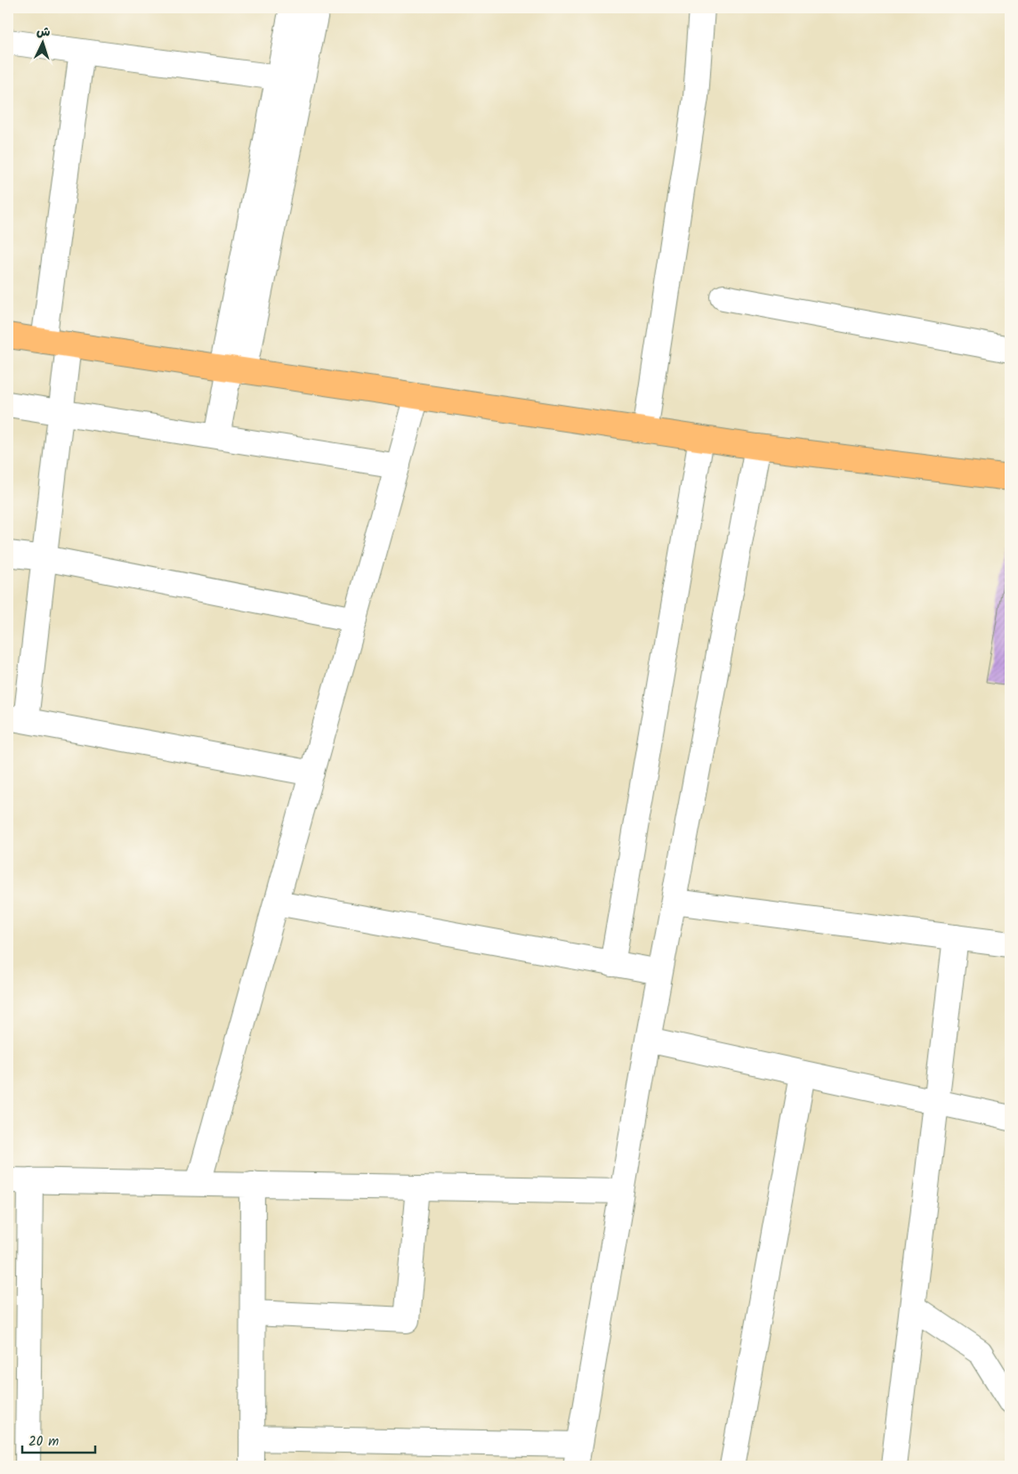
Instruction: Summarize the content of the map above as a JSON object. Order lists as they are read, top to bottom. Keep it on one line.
{"scale_bar":"20 m","north":"top"}
